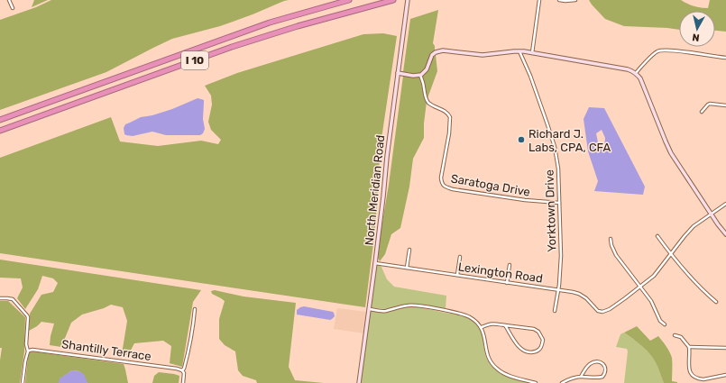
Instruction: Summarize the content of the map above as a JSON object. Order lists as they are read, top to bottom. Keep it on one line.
{"streets":{"highway":["I 10"],"street":["Saratoga Drive","North Meridian Road","Yorktown Drive","Lexington Road","Shantilly Terrace"]},"crossings":[["Saratoga Drive","Yorktown Drive"],["North Meridian Road","Lexington Road"],["Yorktown Drive","Lexington Road"]],"places":["Richard J. Labs, CPA, CFA"],"north":"bottom"}
